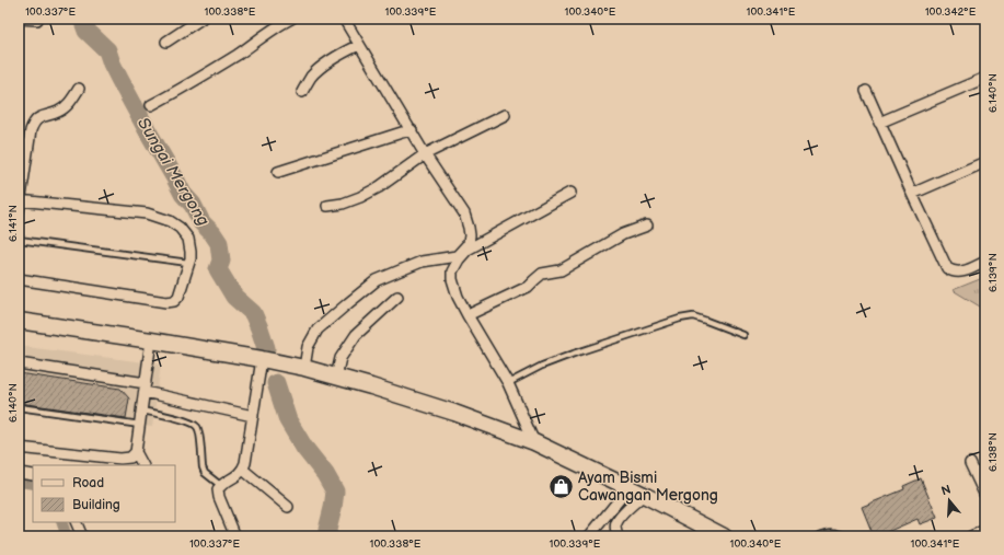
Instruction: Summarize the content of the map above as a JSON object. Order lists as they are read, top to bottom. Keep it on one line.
{"water":["Sungai Mergong"],"places":{"shop":["Ayam Bismi Cawangan Mergong"]},"legend":["Road","Building"],"north":"top","coordinates":["100.337°E","100.338°E","100.339°E","100.340°E","100.341°E","100.342°E","6.140°N","6.141°N","6.139°N","6.138°N"]}
